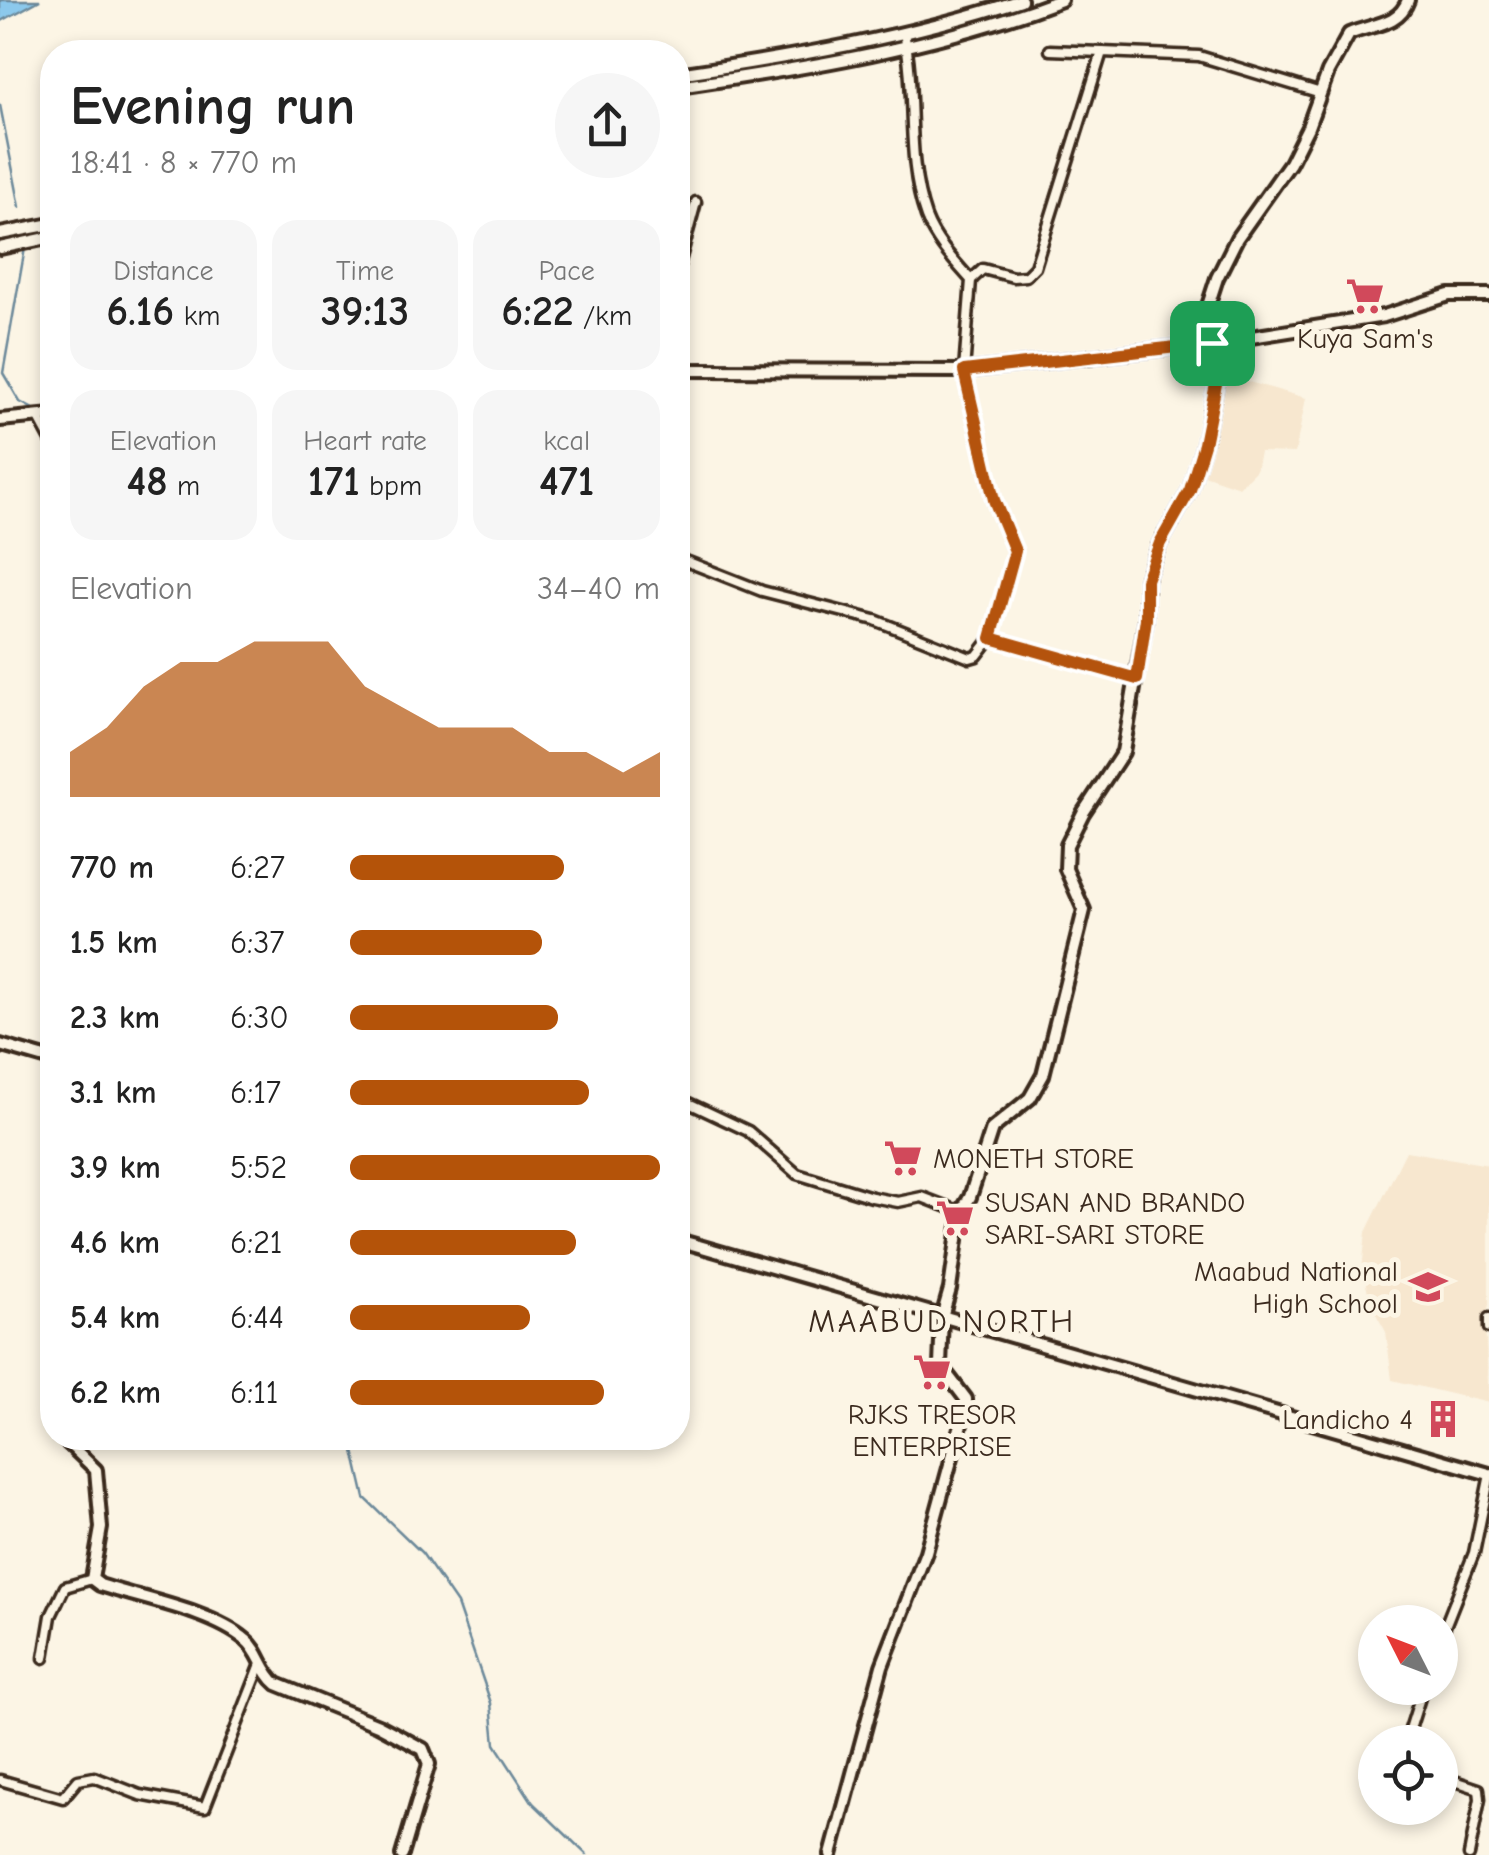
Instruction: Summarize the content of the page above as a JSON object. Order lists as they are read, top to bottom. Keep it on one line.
{"districts":["MAABUD NORTH"],"places":{"supermarket":["Kuya Sam's","MONETH STORE","SUSAN AND BRANDO SARI-SARI STORE","RJKS TRESOR ENTERPRISE"],"school or university":["Maabud National High School"],"building":["Landicho 4"]},"north":"top left","page":{"heading":["Evening run","18:41 · 8 × 770 m"],"stats":[["Distance","6.16 km"],["Time","39:13"],["Pace","6:22 /km"],["Elevation","48 m"],["Heart rate","171 bpm"],["kcal","471"]],"chart":["Elevation","34–40 m"],"list":[{"name":"770 m","note":"6:27"},{"name":"1.5 km","note":"6:37"},{"name":"2.3 km","note":"6:30"},{"name":"3.1 km","note":"6:17"},{"name":"3.9 km","note":"5:52"},{"name":"4.6 km","note":"6:21"},{"name":"5.4 km","note":"6:44"},{"name":"6.2 km","note":"6:11"}]}}
